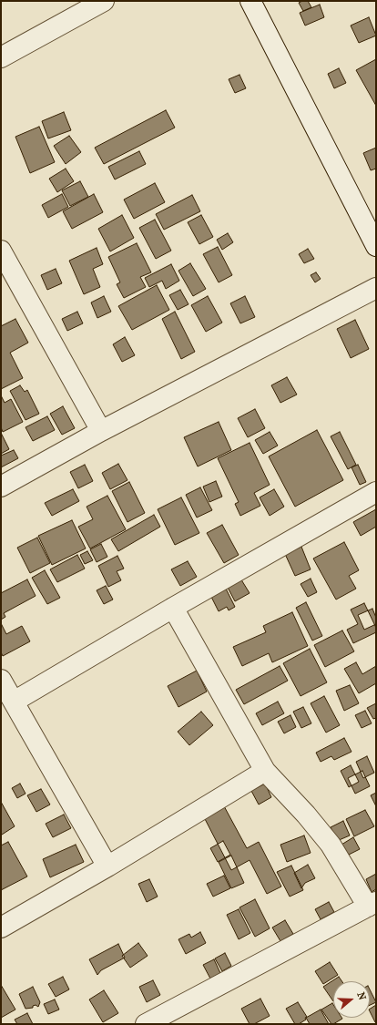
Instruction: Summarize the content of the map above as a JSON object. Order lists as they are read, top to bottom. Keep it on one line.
{"north":"right"}
